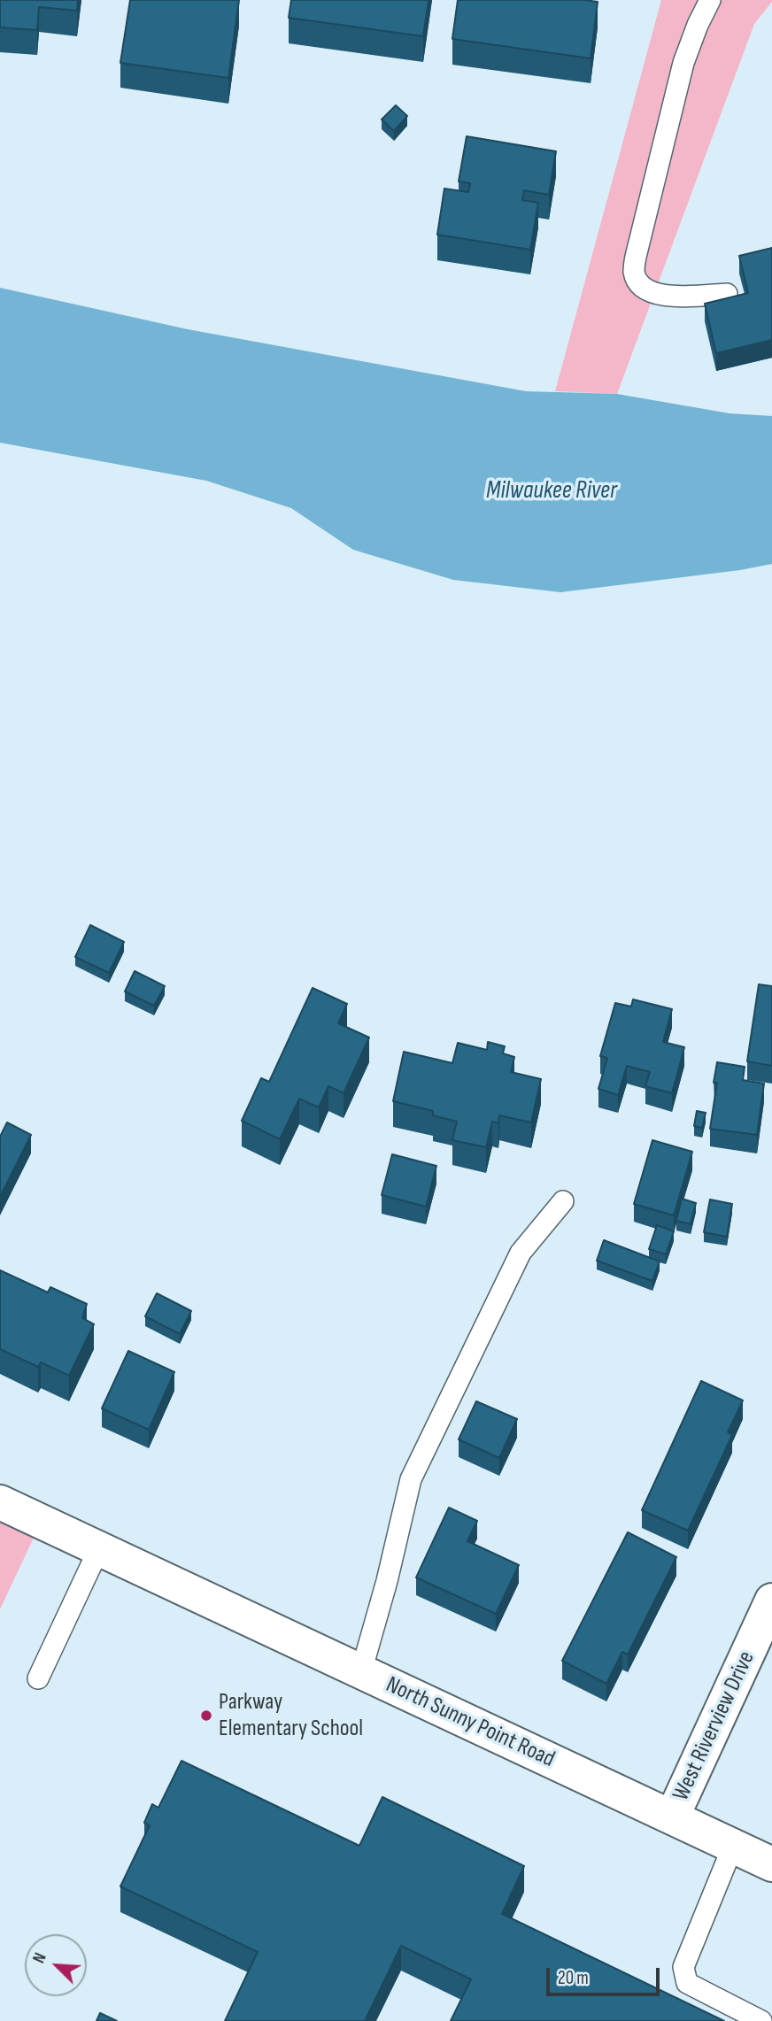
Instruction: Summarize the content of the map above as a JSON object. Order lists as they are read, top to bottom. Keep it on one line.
{"streets":{"street":["North Sunny Point Road","West Riverview Drive"]},"crossings":[["North Sunny Point Road","West Riverview Drive"]],"water":["Milwaukee River"],"places":["Parkway Elementary School"],"scale_bar":"20 m","north":"top left"}
